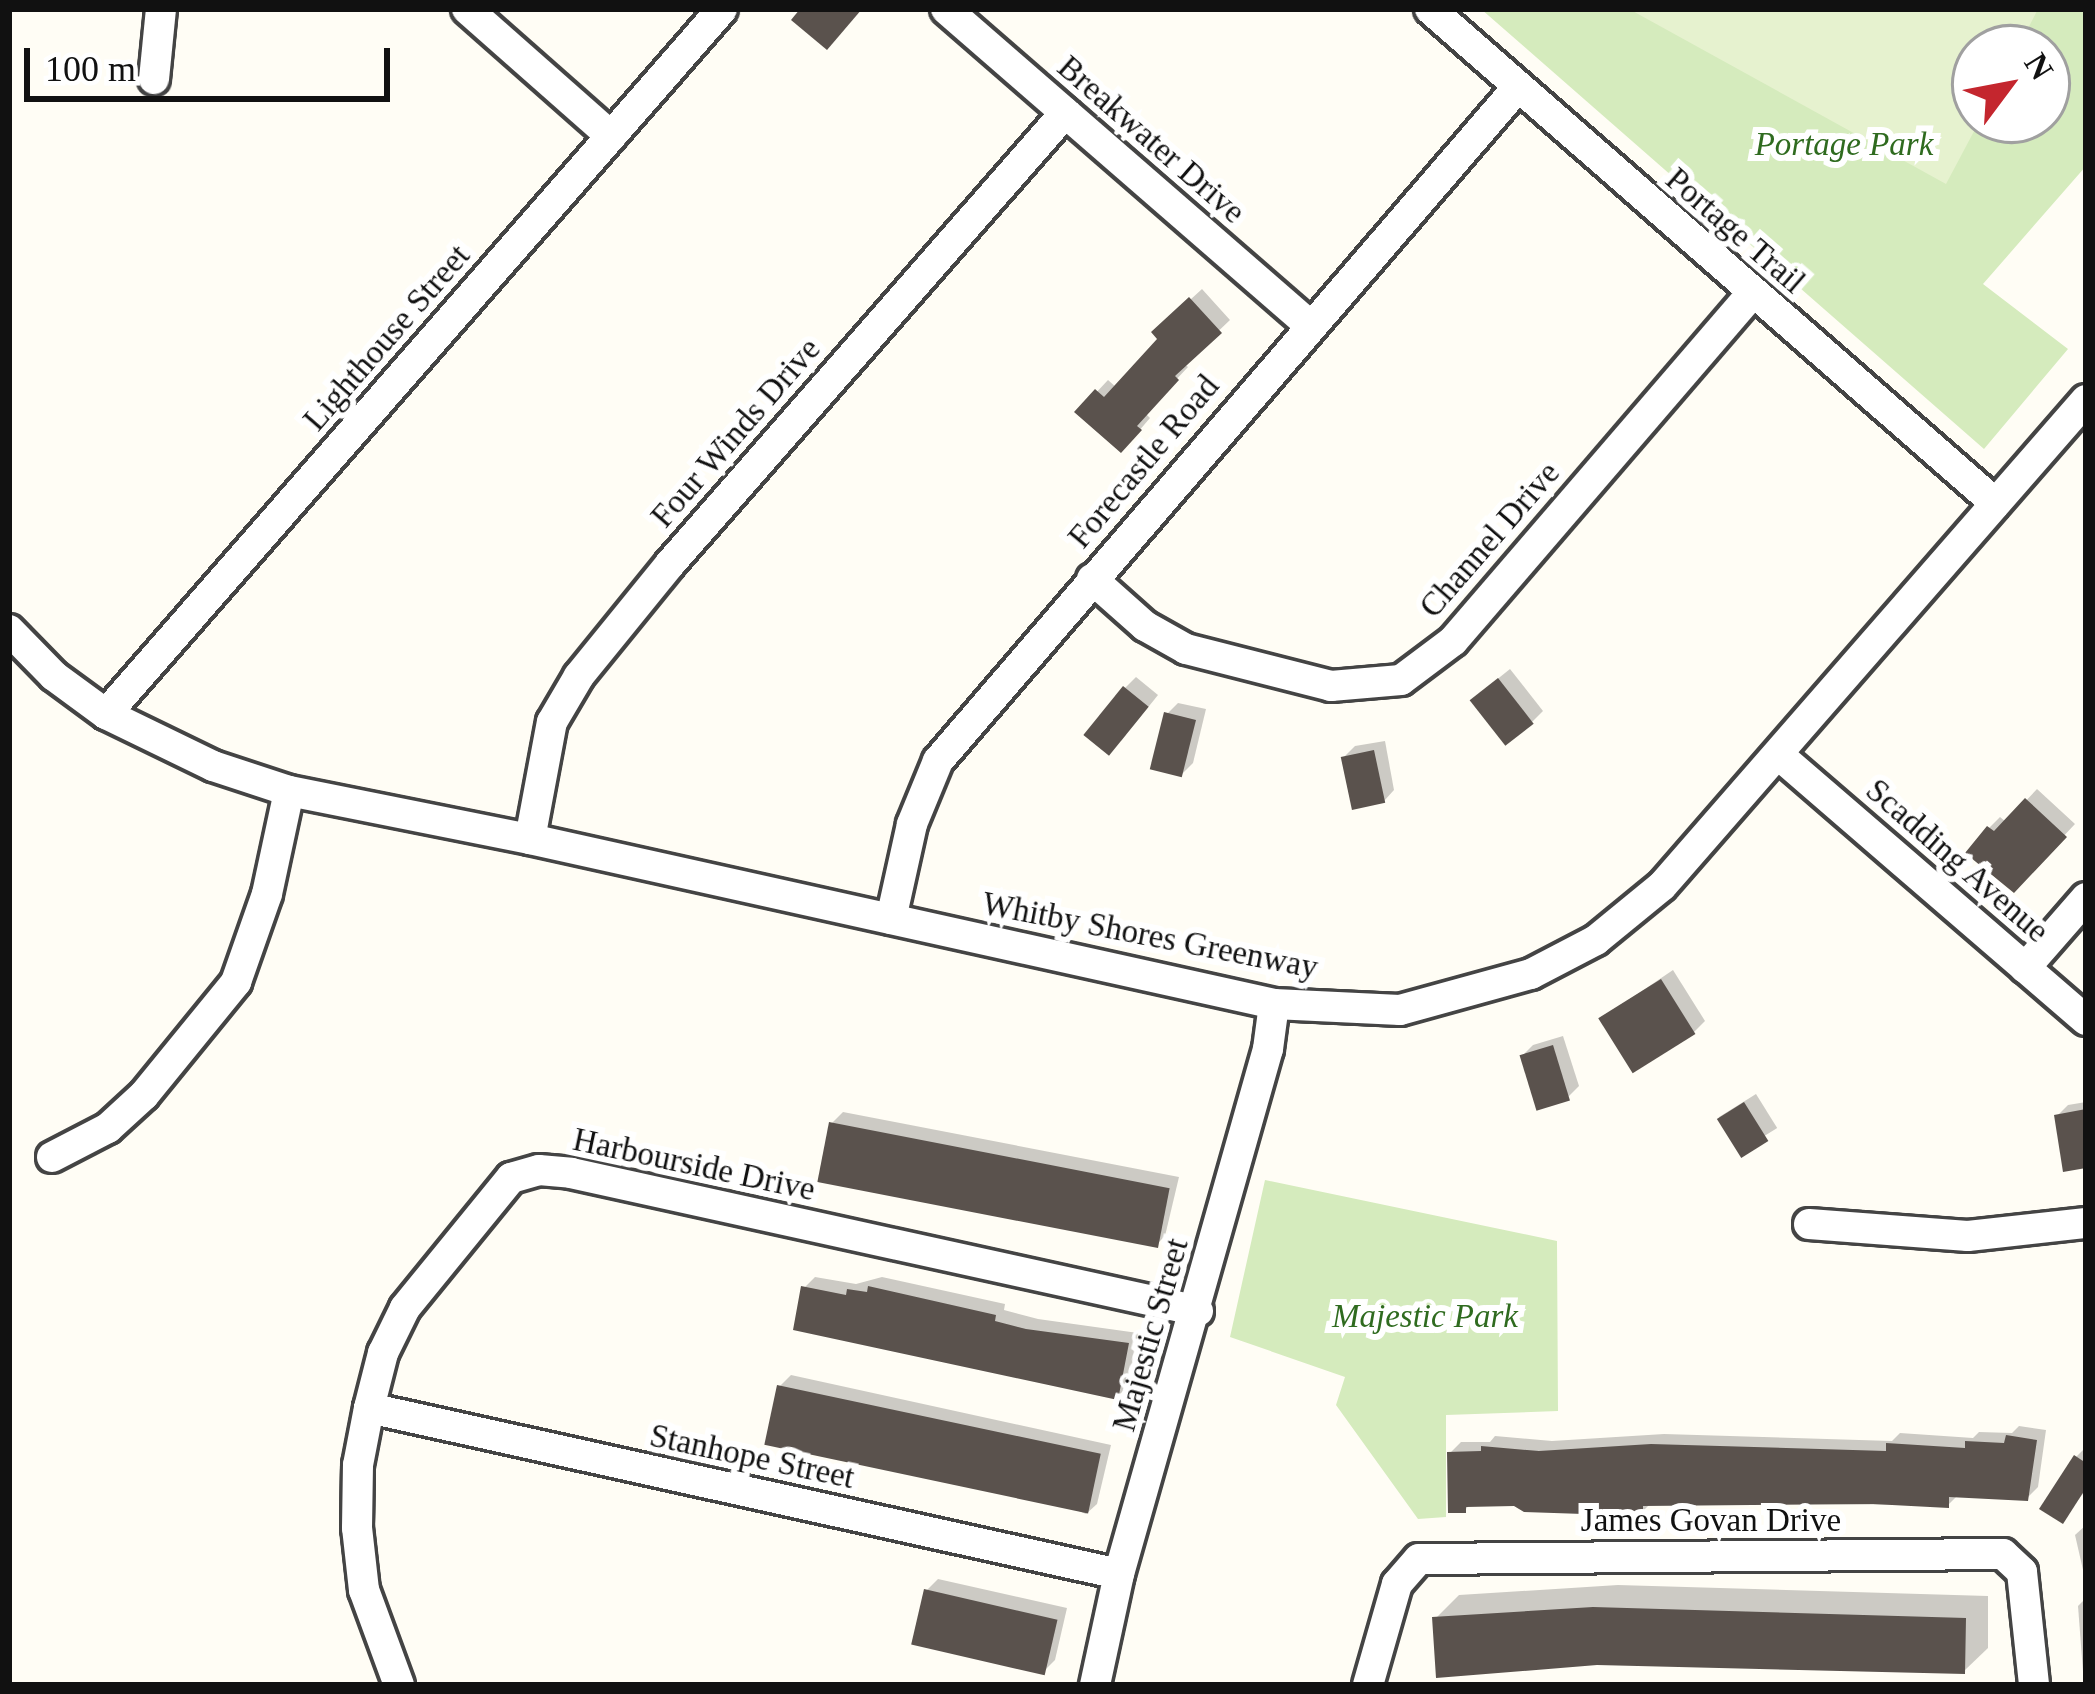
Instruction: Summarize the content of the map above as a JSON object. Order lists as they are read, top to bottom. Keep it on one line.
{"streets":{"street":["Breakwater Drive","Portage Trail","Lighthouse Street","Four Winds Drive","Forecastle Road","Channel Drive","Scadding Avenue","Whitby Shores Greenway","Harbourside Drive","Majestic Street","Stanhope Street","James Govan Drive"]},"crossings":[["Breakwater Drive","Four Winds Drive"],["Breakwater Drive","Forecastle Road"],["Portage Trail","Forecastle Road"],["Portage Trail","Channel Drive"],["Portage Trail","Whitby Shores Greenway"],["Lighthouse Street","Whitby Shores Greenway"],["Four Winds Drive","Whitby Shores Greenway"],["Forecastle Road","Channel Drive"],["Forecastle Road","Whitby Shores Greenway"],["Scadding Avenue","Whitby Shores Greenway"],["Whitby Shores Greenway","Majestic Street"],["Harbourside Drive","Majestic Street"],["Harbourside Drive","Stanhope Street"],["Majestic Street","Stanhope Street"]],"parks":["Portage Park","Majestic Park"],"scale_bar":"100 m","north":"top right"}
